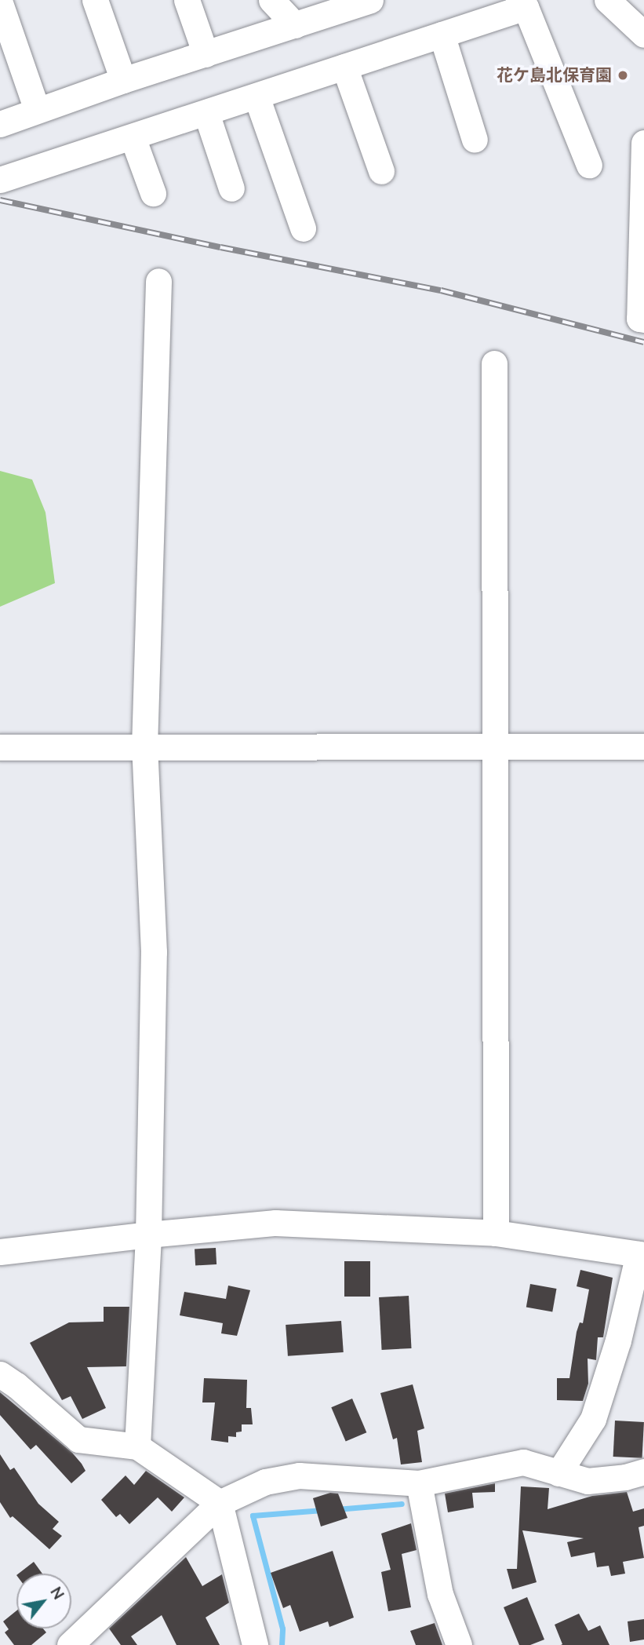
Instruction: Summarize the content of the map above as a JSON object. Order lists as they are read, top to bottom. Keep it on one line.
{"places":["花ケ島北保育園"],"north":"top right"}
